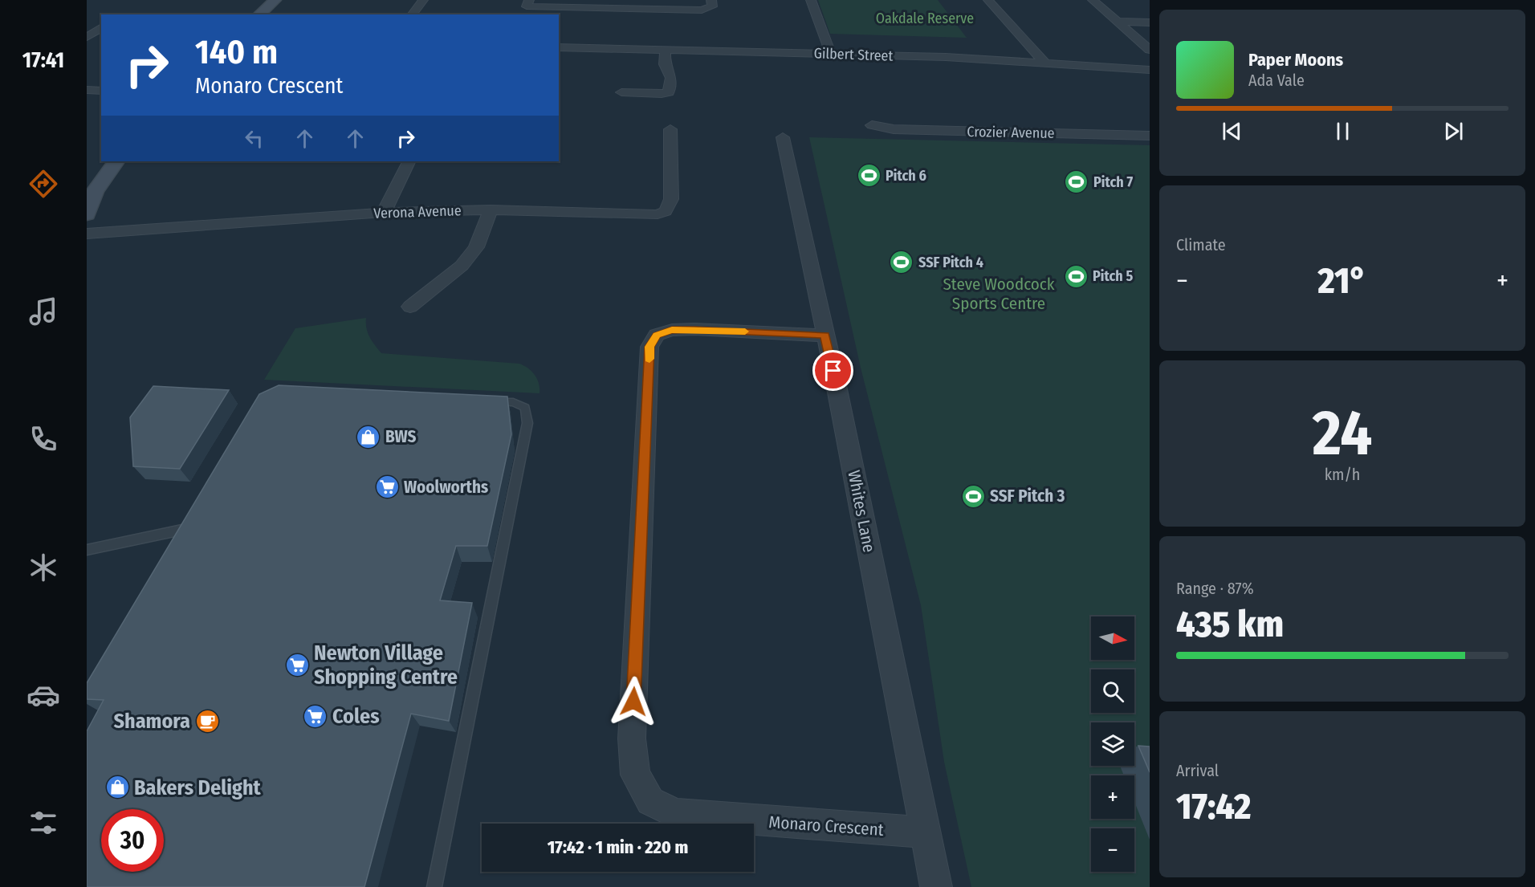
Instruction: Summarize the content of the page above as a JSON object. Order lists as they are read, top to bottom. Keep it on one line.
{"streets":{"street":["Gilbert Street","Crozier Avenue","Verona Avenue","Whites Lane","Monaro Crescent"]},"crossings":[["Whites Lane","Monaro Crescent"]],"parks":["Oakdale Reserve","Steve Woodcock Sports Centre"],"places":{"sports":["Pitch 6","Pitch 7","SSF Pitch 4","Pitch 5","SSF Pitch 3"],"shop":["BWS","Bakers Delight"],"supermarket":["Woolworths","Newton Village Shopping Centre","Coles"],"cafe":["Shamora"]},"north":"right","page":{"tabs":"17:41","turn":["140 m","Monaro Crescent"],"song":["Paper Moons","Ada Vale"],"tile":["Climate",["24","km/h"],["Range · 87%","435 km"],["Arrival","17:42"]],"heat":["−","21°","+"],"map_buttons":["+","−"],"limit":"30","trip":"17:42 · 1 min · 220 m"}}
